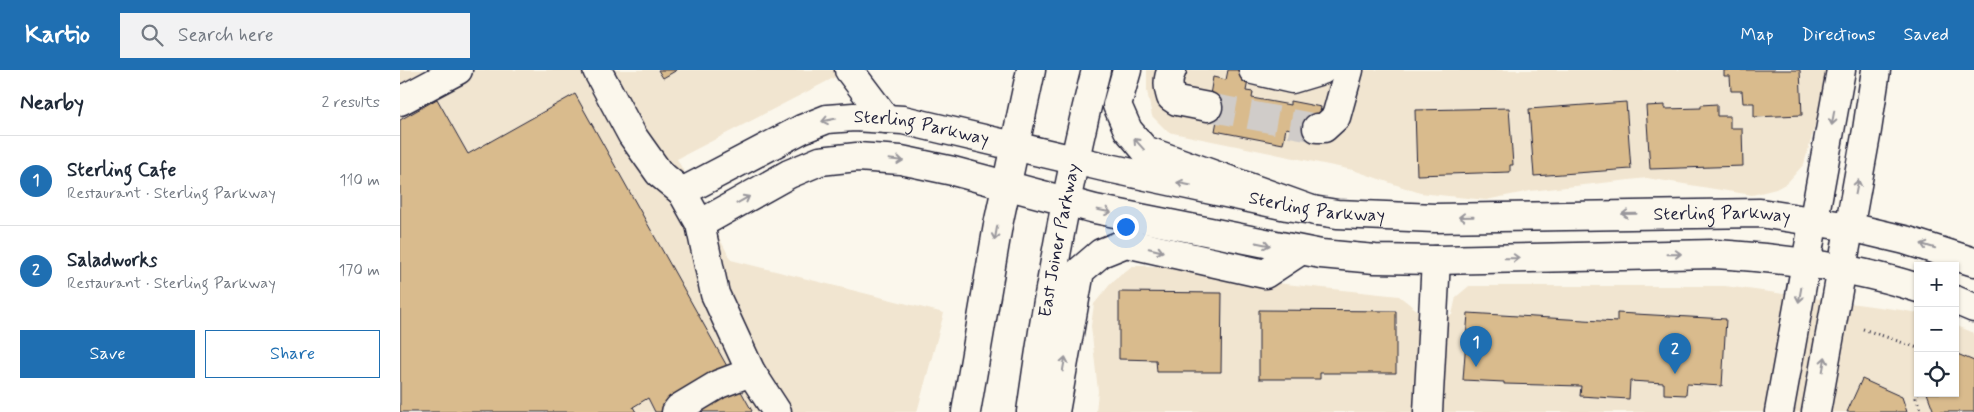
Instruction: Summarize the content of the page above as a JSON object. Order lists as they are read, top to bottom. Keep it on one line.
{"streets":{"street":["Sterling Parkway","East Joiner Parkway"]},"crossings":[["Sterling Parkway","East Joiner Parkway"]],"page":{"header":"Kartio","search":"Search here","nav":["Map","Directions","Saved"],"heading":["Nearby","2 results"],"list":[{"mark":"1","name":"Sterling Cafe","note":"Restaurant · Sterling Parkway","value":"110 m"},{"mark":"2","name":"Saladworks","note":"Restaurant · Sterling Parkway","value":"170 m"}],"map_buttons":["+","−"],"buttons":["Save","Share"],"pins":["1","2"]}}
